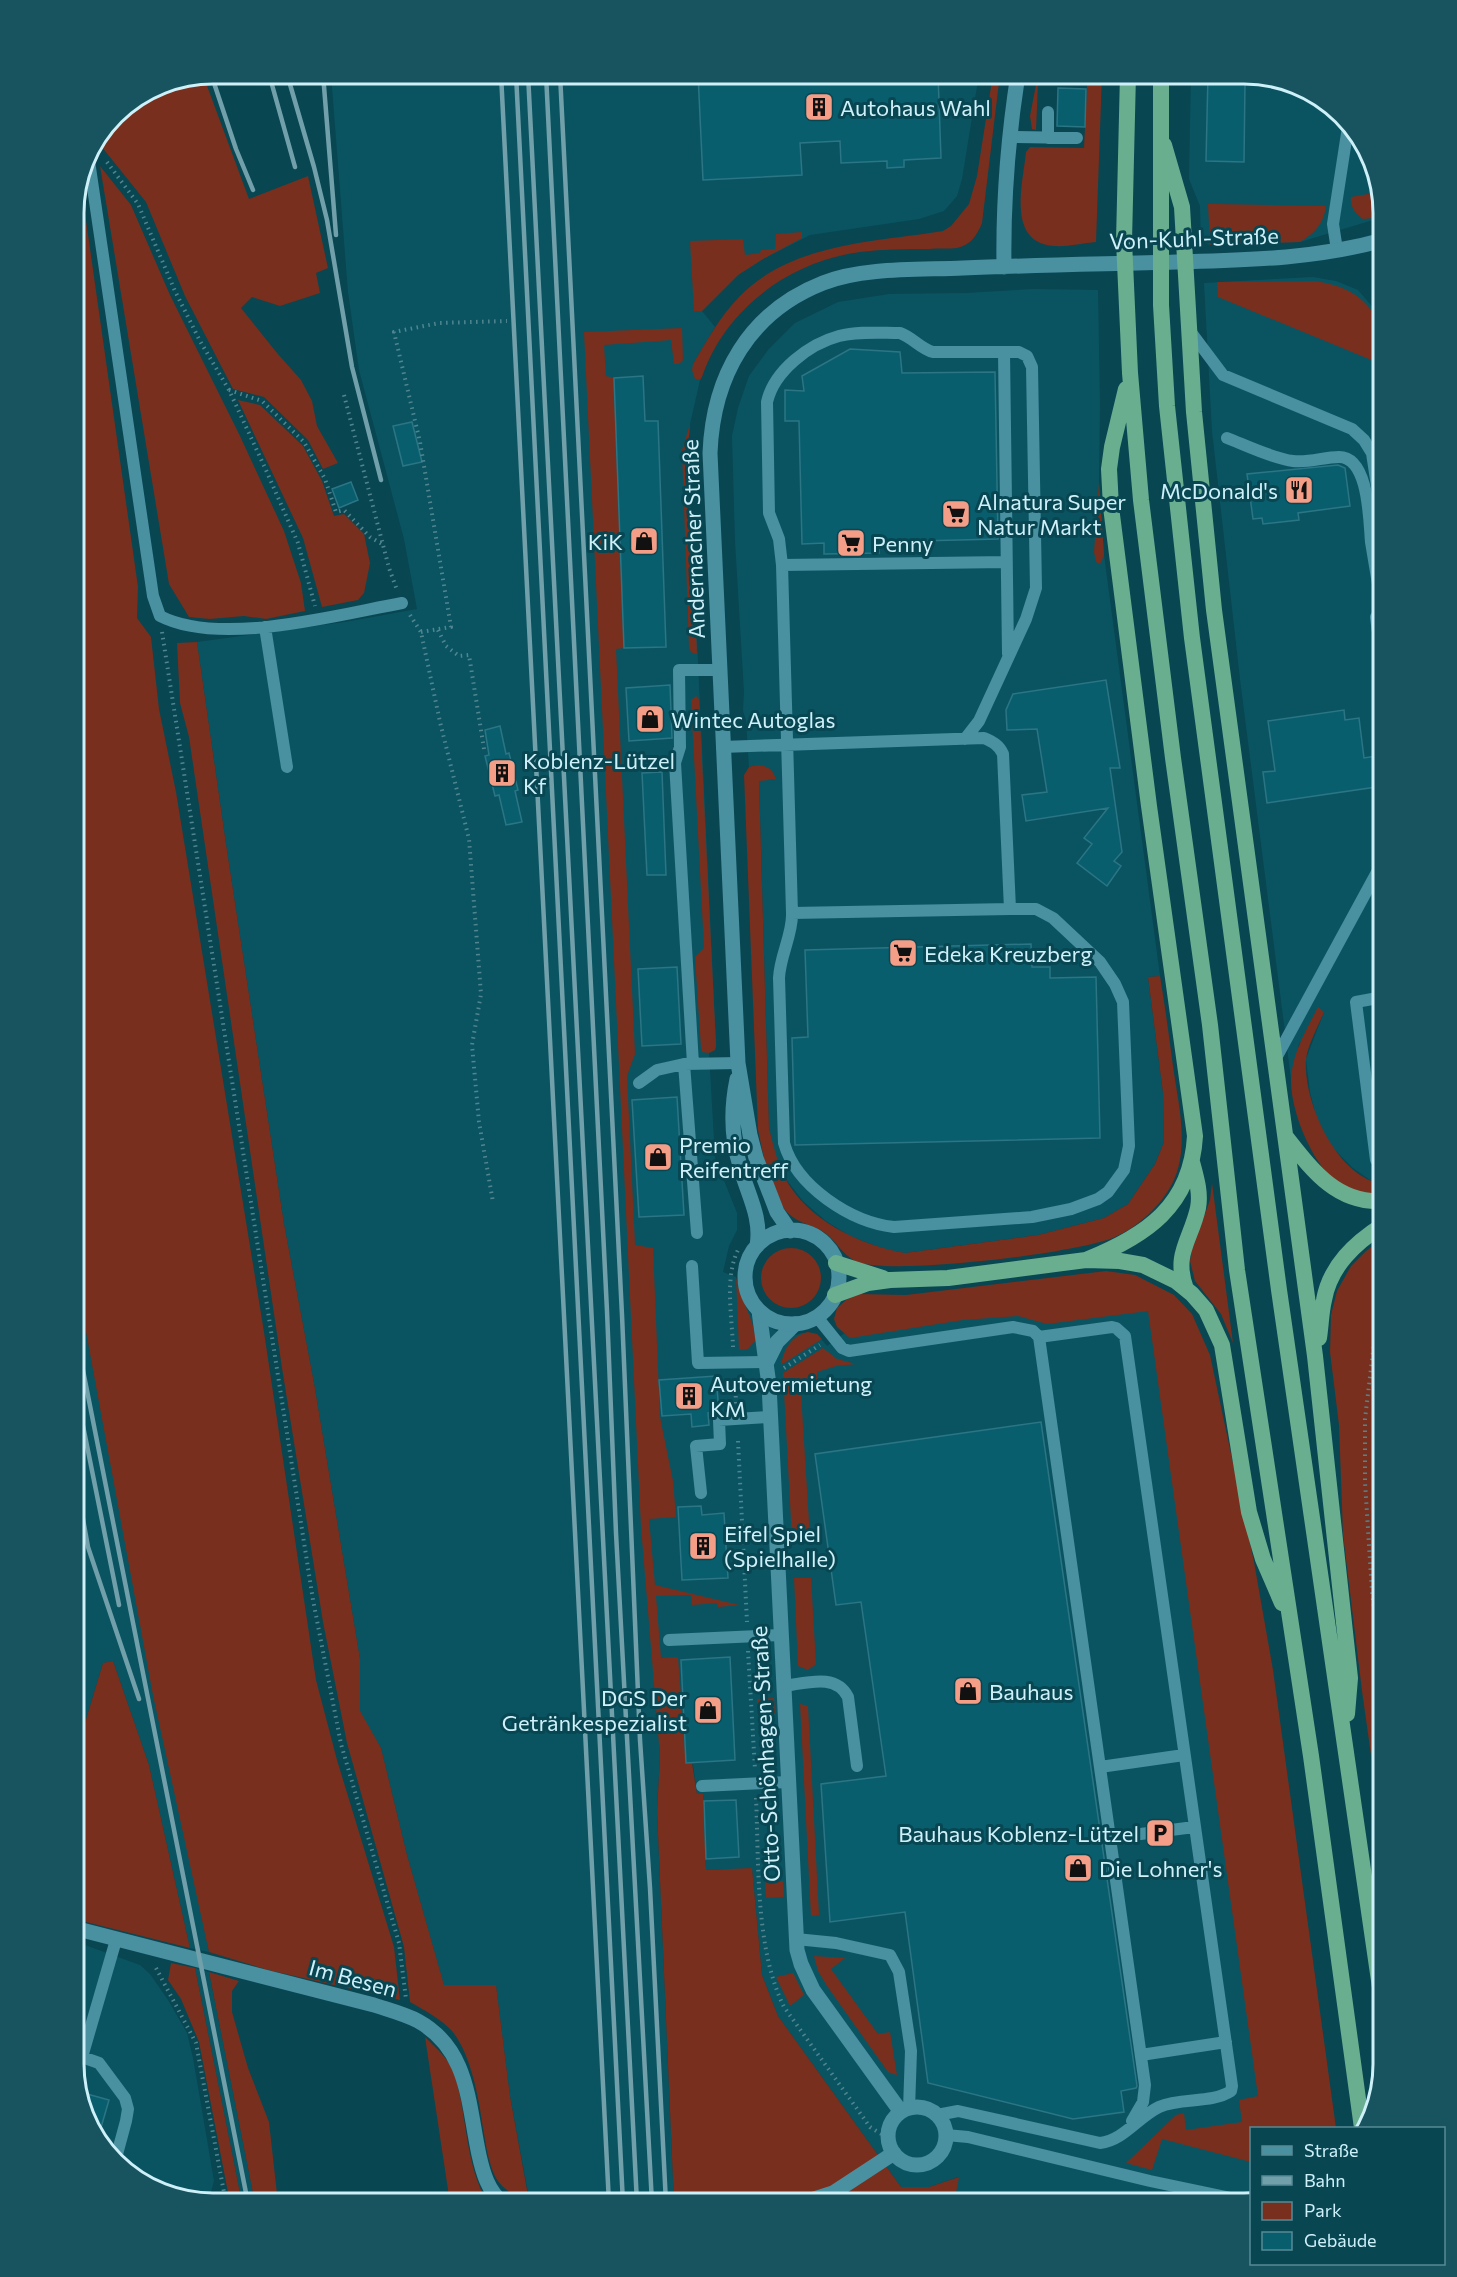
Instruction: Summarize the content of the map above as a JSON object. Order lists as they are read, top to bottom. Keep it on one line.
{"streets":{"street":["Von-Kuhl-Straße","Andernacher Straße","Otto-Schönhagen-Straße","Im Besen"]},"crossings":[["Von-Kuhl-Straße","Andernacher Straße"],["Andernacher Straße","Otto-Schönhagen-Straße"]],"places":{"building":["Autohaus Wahl","Koblenz-Lützel Kf","Autovermietung KM","Eifel Spiel (Spielhalle)"],"restaurant":["McDonald's"],"supermarket":["Alnatura Super Natur Markt","Penny","Edeka Kreuzberg"],"shop":["KiK","Wintec Autoglas","Premio Reifentreff","Bauhaus","DGS Der Getränkespezialist","Die Lohner's"],"parking":["Bauhaus Koblenz-Lützel"]},"legend":["Straße","Bahn","Park","Gebäude"]}
